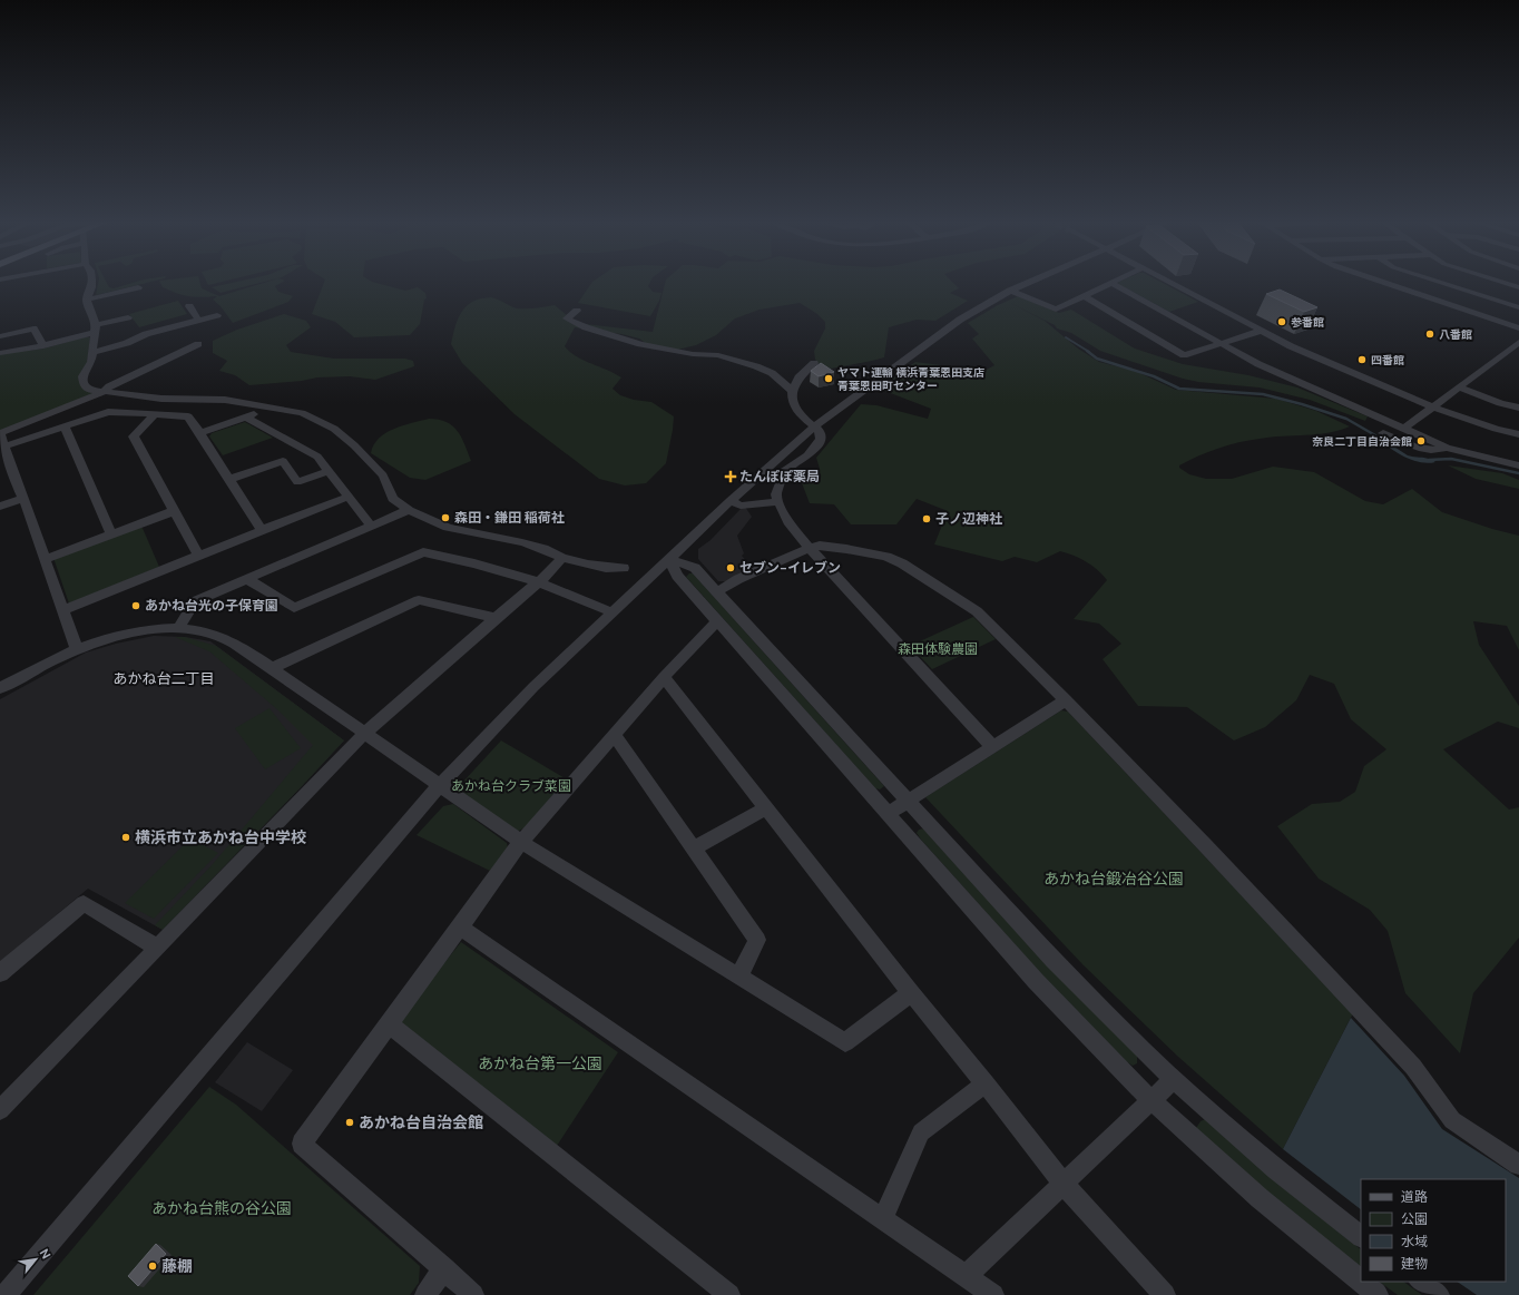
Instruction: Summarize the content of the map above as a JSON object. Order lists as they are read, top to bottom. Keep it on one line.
{"districts":["あかね台二丁目"],"parks":["森田体験農園","あかね台クラブ菜園","あかね台鍛冶谷公園","あかね台第一公園","あかね台熊の谷公園"],"places":{"other":["参番館","八番館","四番館","ヤマト運輸 横浜青葉恩田支店 青葉恩田町センター","奈良二丁目自治会館","森田・鎌田 稲荷社","子ノ辺神社","セブン-イレブン","あかね台光の子保育園","横浜市立あかね台中学校","あかね台自治会館","藤棚"],"health":["たんぽぽ薬局"]},"legend":["道路","公園","水域","建物"],"north":"top right"}
